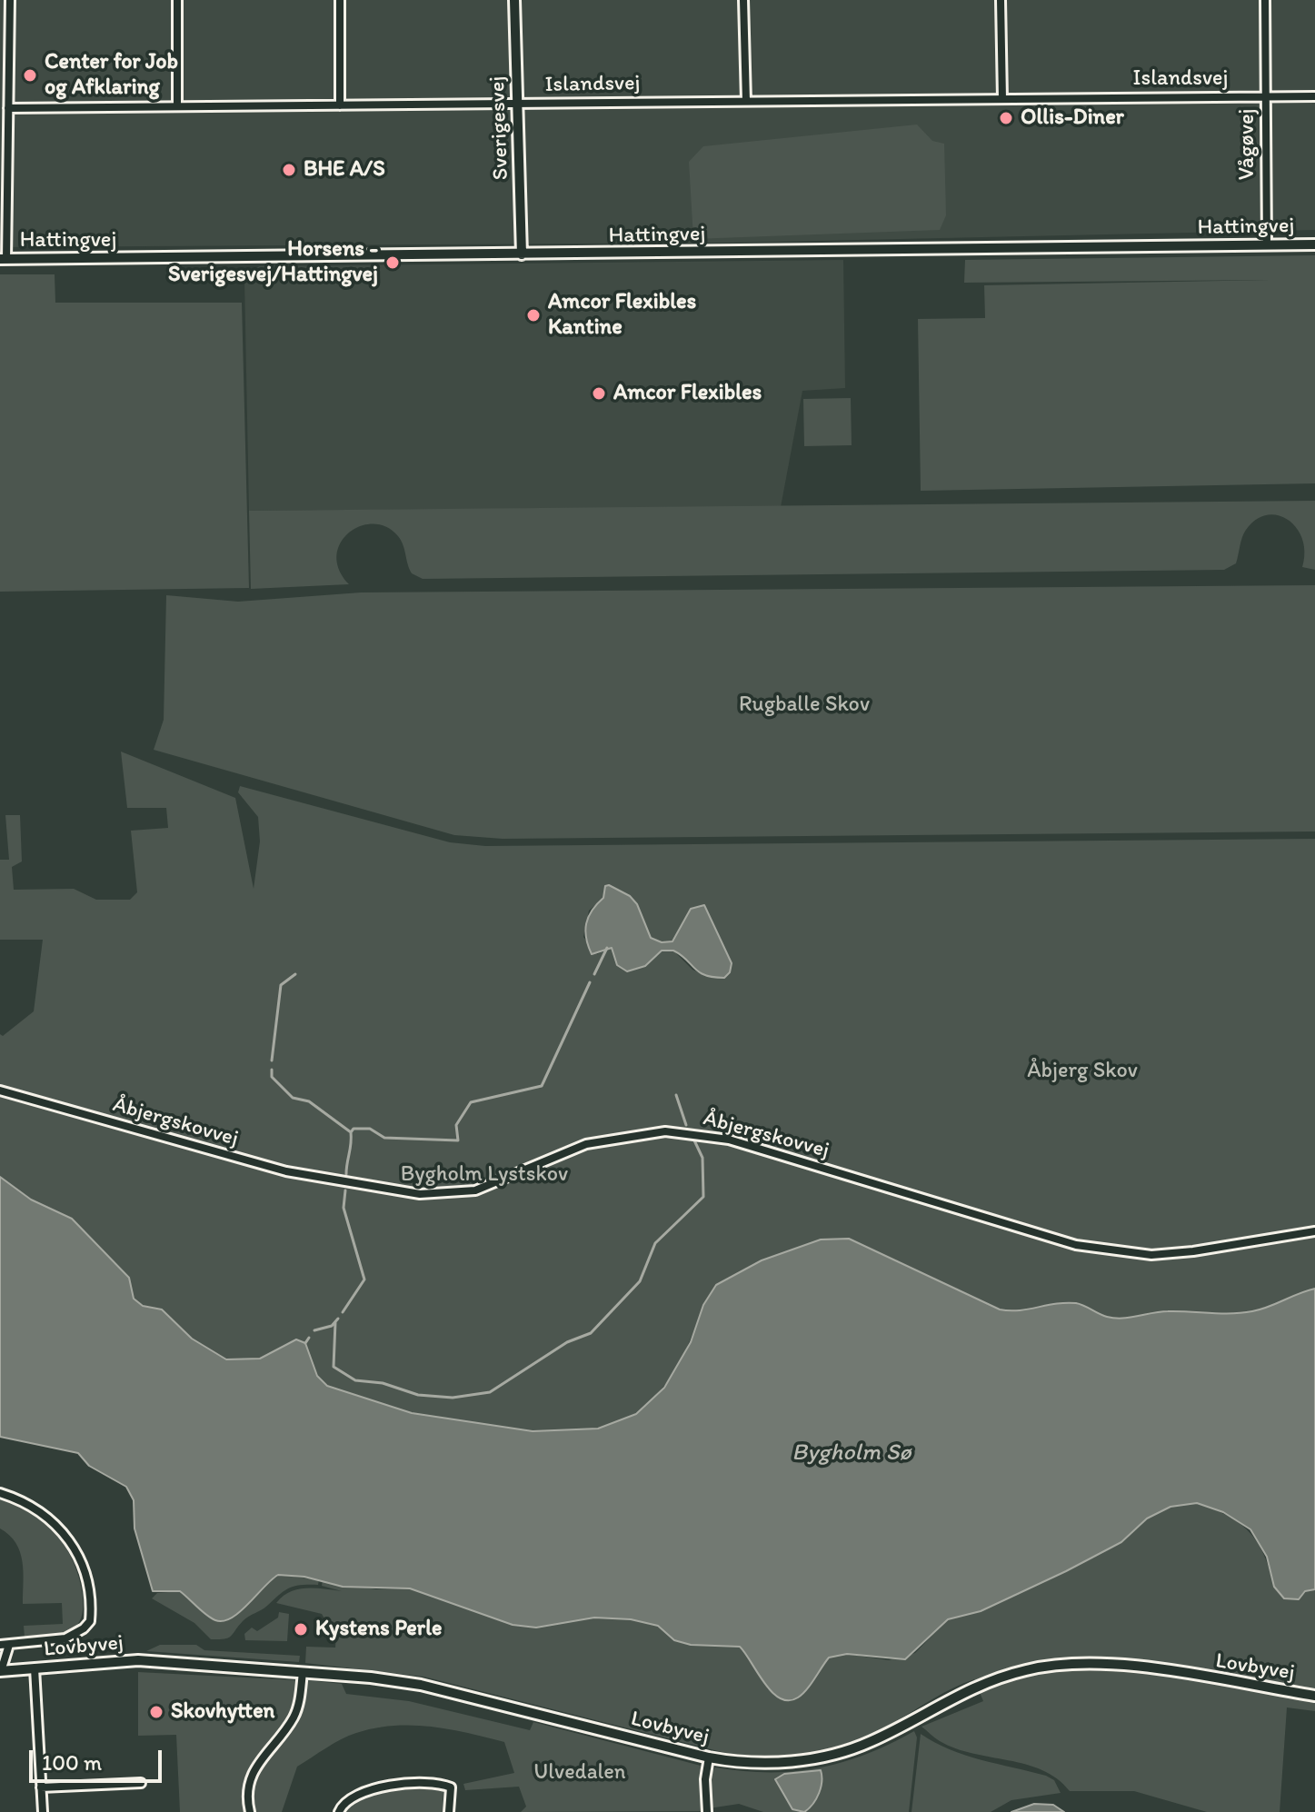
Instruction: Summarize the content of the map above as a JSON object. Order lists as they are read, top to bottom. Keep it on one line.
{"streets":{"street":["Islandsvej","Sverigesvej","Vågøvej","Hattingvej","Åbjergskovvej","Lovbyvej"]},"crossings":[["Islandsvej","Sverigesvej"],["Islandsvej","Vågøvej"],["Sverigesvej","Hattingvej"],["Vågøvej","Hattingvej"]],"water":["Bygholm Sø"],"parks":["Rugballe Skov","Åbjerg Skov","Bygholm Lystskov","Ulvedalen"],"places":["Center for Job og Afklaring","Ollis-Diner","BHE A/S","Horsens - Sverigesvej/Hattingvej","Amcor Flexibles Kantine","Amcor Flexibles","Kystens Perle","Skovhytten"],"scale_bar":"100 m"}
